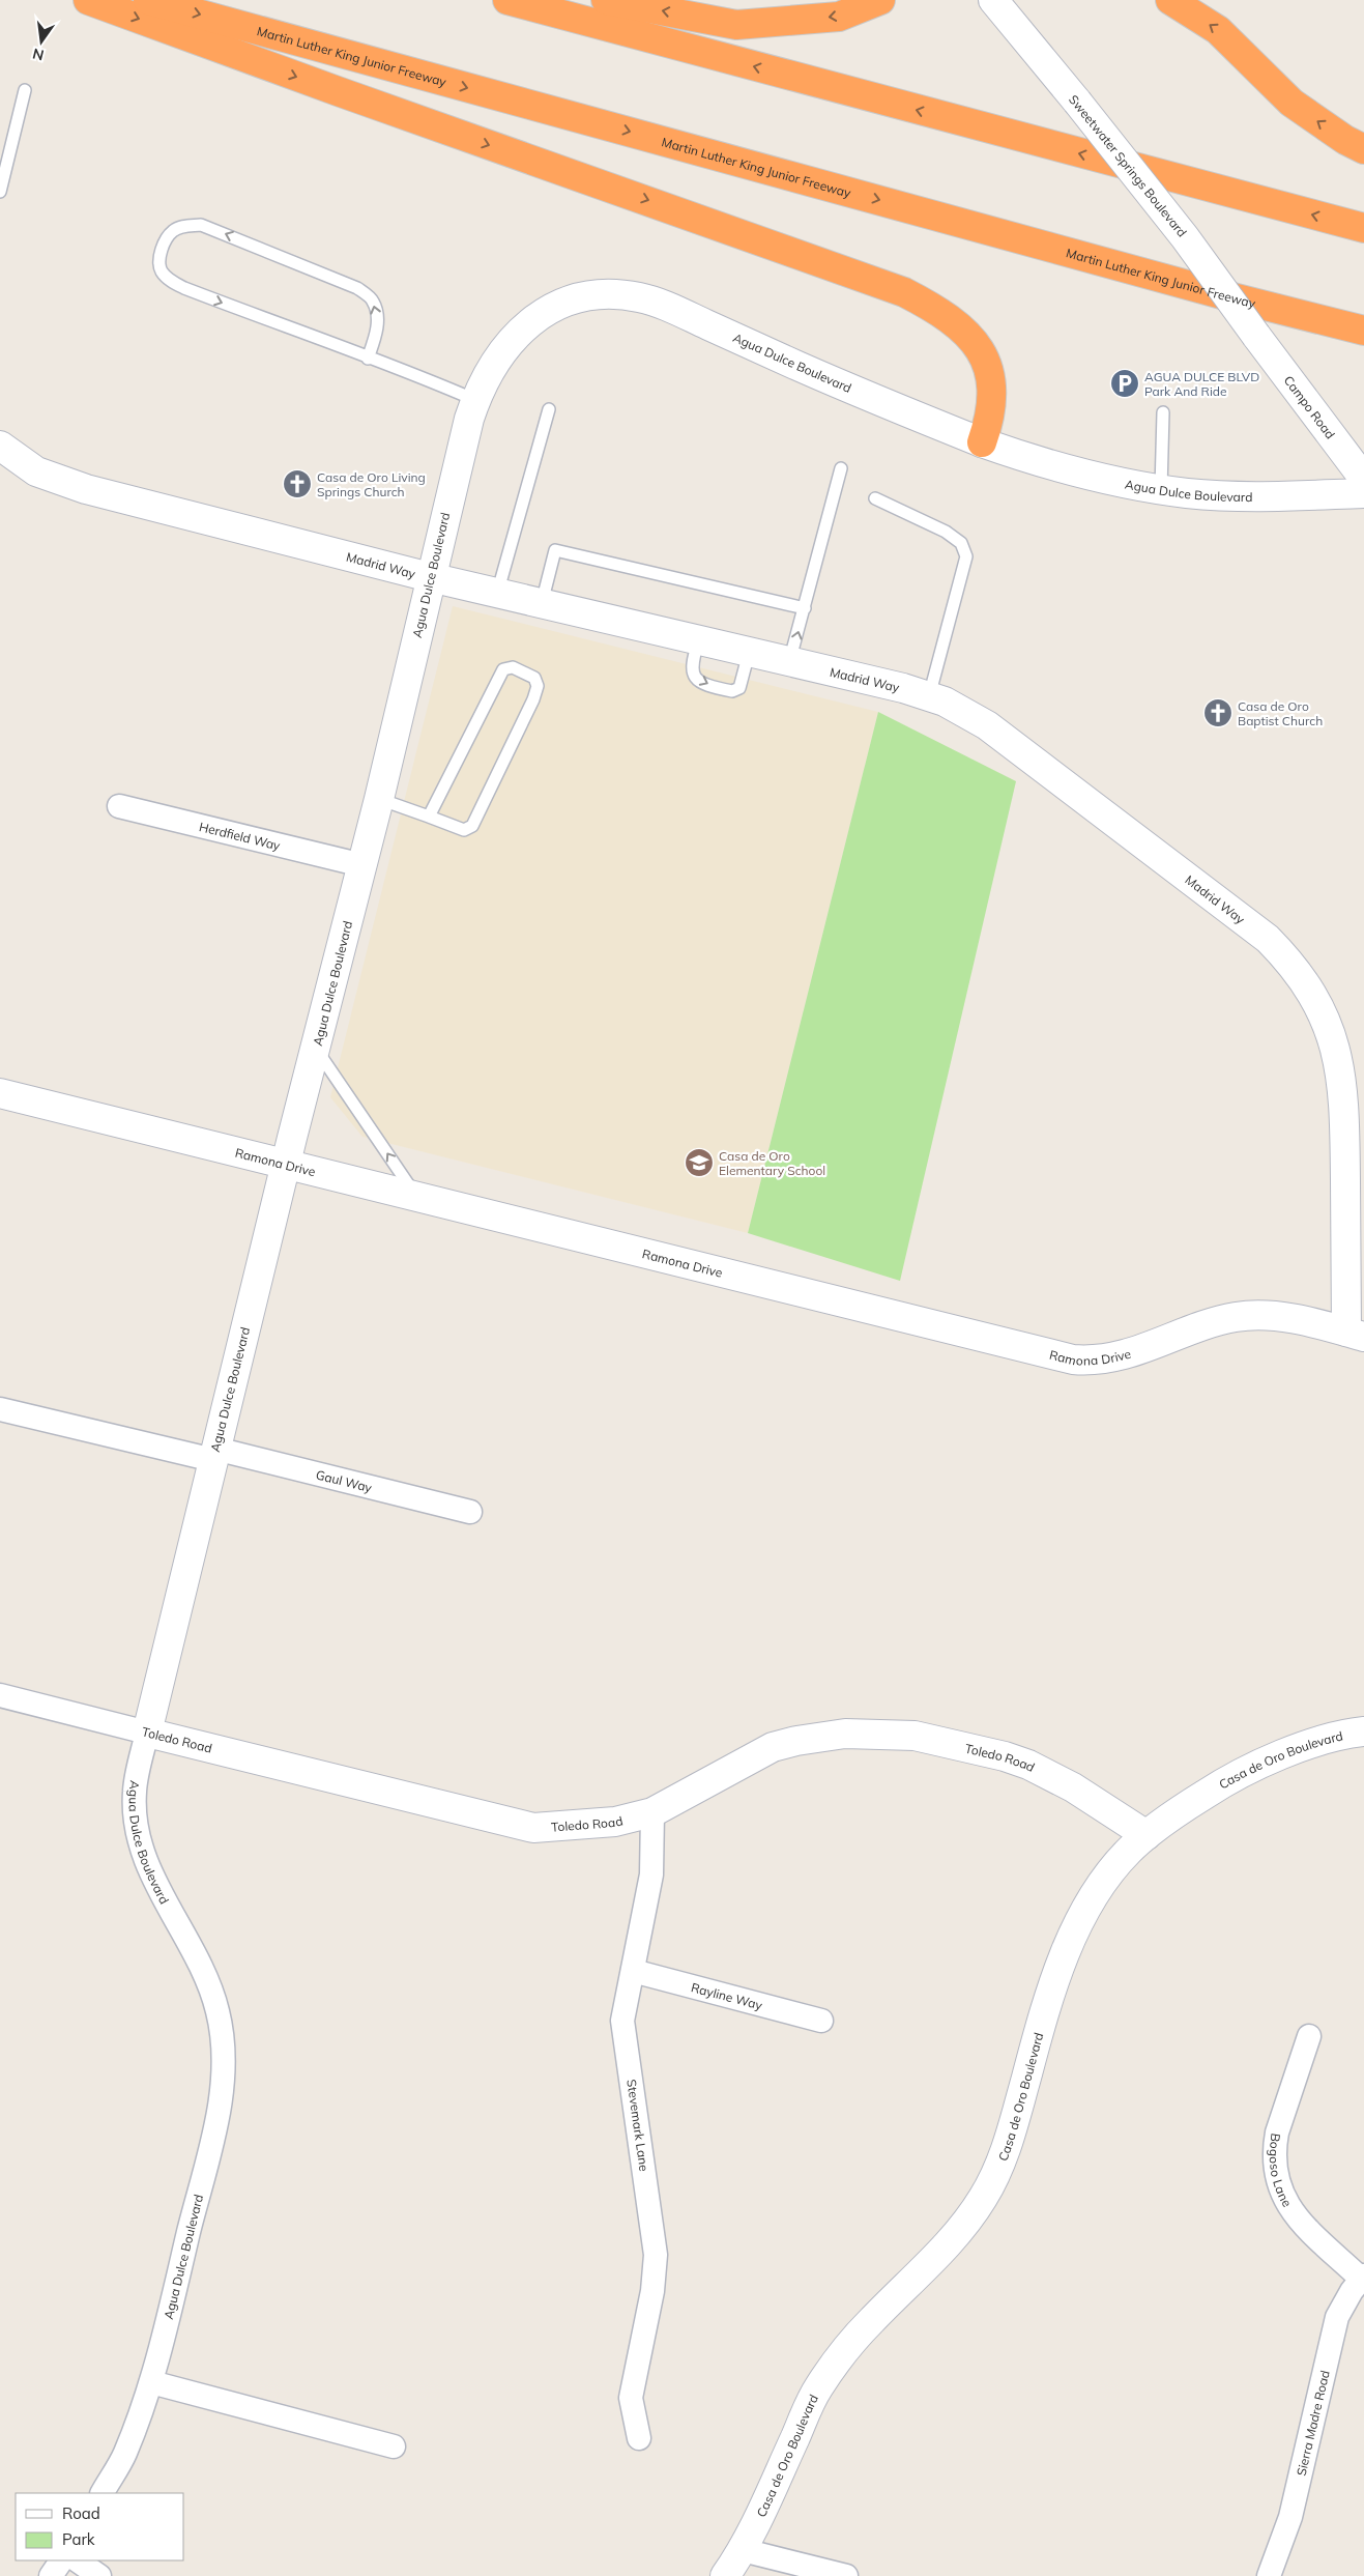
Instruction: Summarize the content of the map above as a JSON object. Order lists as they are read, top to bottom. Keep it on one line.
{"streets":{"highway":["Martin Luther King Junior Freeway"],"street":["Sweetwater Springs Boulevard","Agua Dulce Boulevard","Campo Road","Madrid Way","Herdfield Way","Ramona Drive","Gaul Way","Toledo Road","Casa de Oro Boulevard","Rayline Way","Stevemark Lane","Bogoso Lane","Sierra Madre Road"]},"crossings":[["Sweetwater Springs Boulevard","Campo Road"],["Agua Dulce Boulevard","Madrid Way"],["Agua Dulce Boulevard","Herdfield Way"],["Agua Dulce Boulevard","Ramona Drive"],["Agua Dulce Boulevard","Gaul Way"],["Agua Dulce Boulevard","Toledo Road"],["Madrid Way","Ramona Drive"],["Toledo Road","Casa de Oro Boulevard"],["Toledo Road","Stevemark Lane"],["Rayline Way","Stevemark Lane"],["Bogoso Lane","Sierra Madre Road"]],"places":{"parking":["AGUA DULCE BLVD Park And Ride"],"church":["Casa de Oro Living Springs Church","Casa de Oro Baptist Church"],"school or university":["Casa de Oro Elementary School"]},"legend":["Road","Park"],"north":"bottom"}
